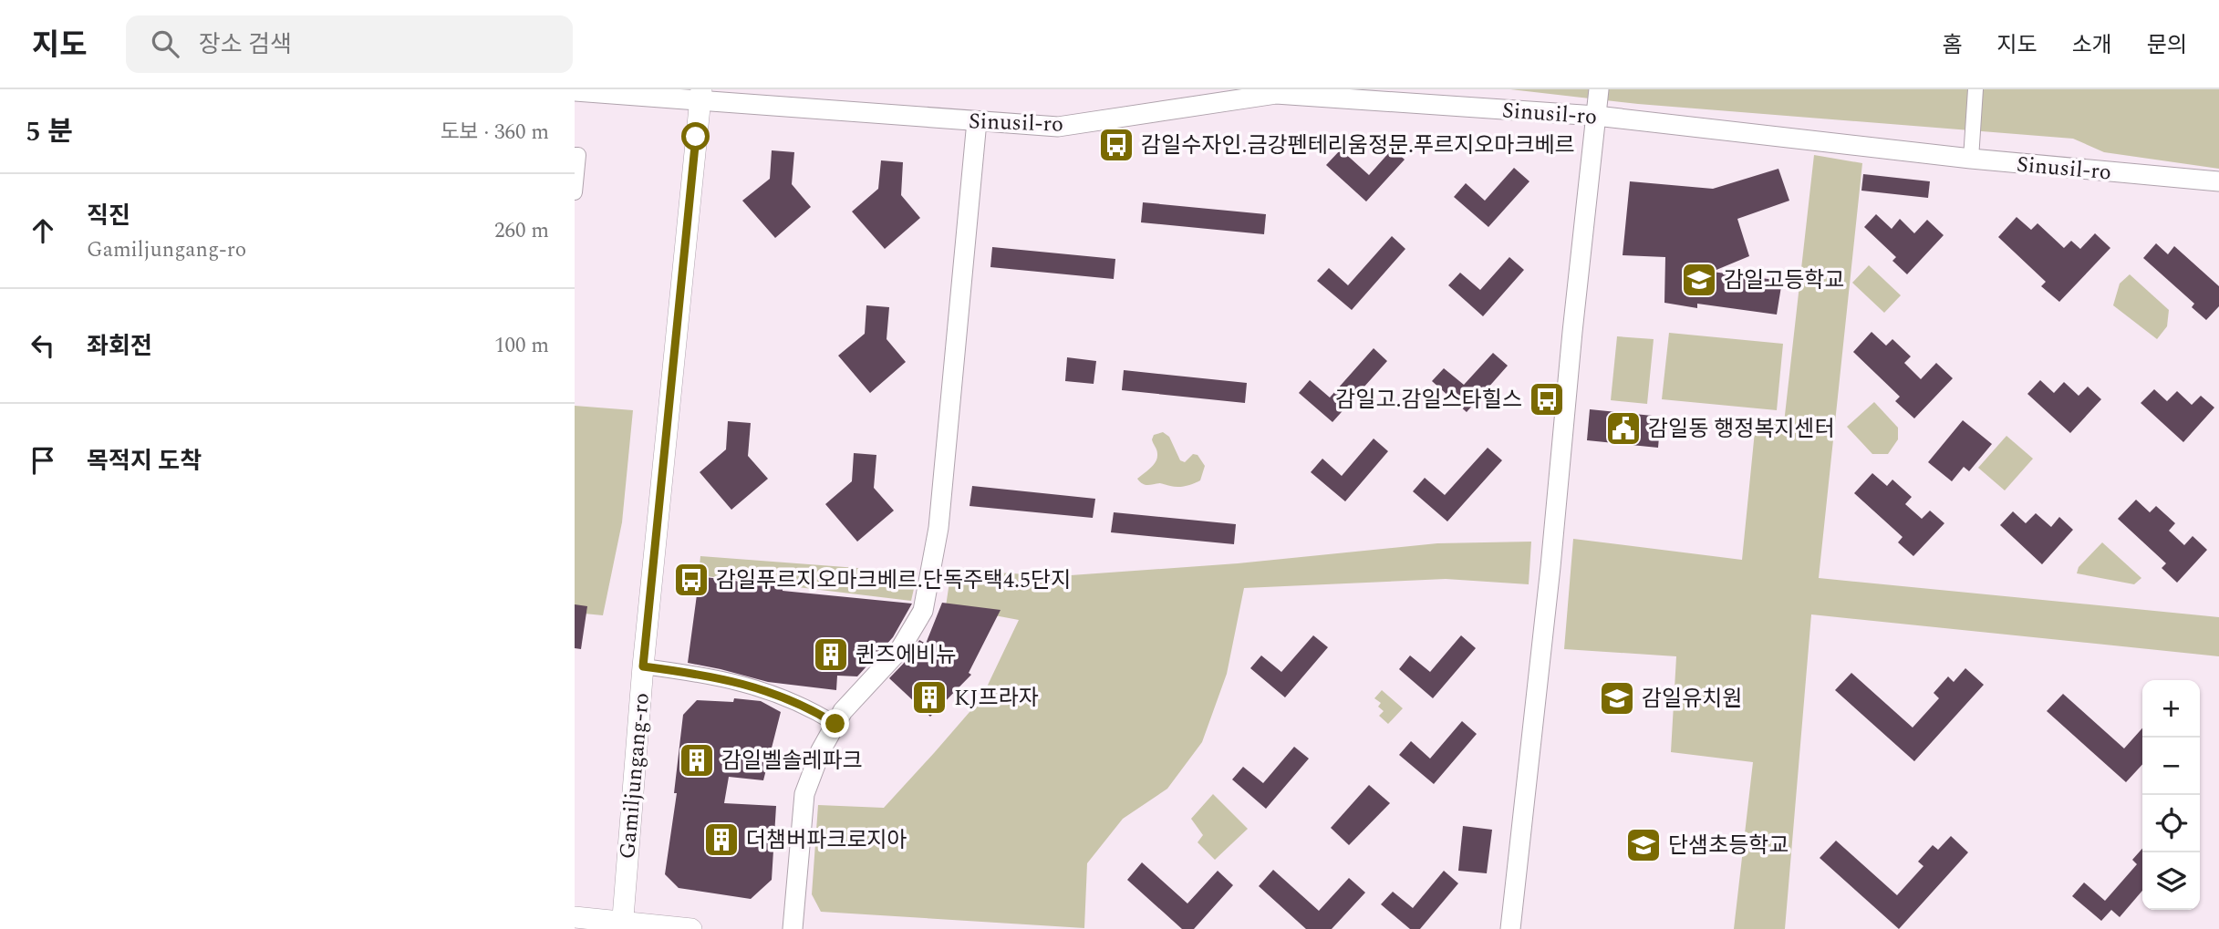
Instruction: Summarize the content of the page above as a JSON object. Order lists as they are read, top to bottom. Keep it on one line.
{"streets":{"main road":["Gamiljungang-ro"],"street":["Sinusil-ro"]},"crossings":[["Sinusil-ro","Gamiljungang-ro"]],"places":{"bus stop":["감일수자인.금강펜테리움정문.푸르지오마크베르","감일고.감일스타힐스","감일푸르지오마크베르.단독주택4.5단지"],"school or university":["감일고등학교","감일유치원","단샘초등학교"],"public building":["감일동 행정복지센터"],"building":["퀸즈에비뉴","KJ프라자","감일벨솔레파크","더챔버파크로지아"]},"page":{"header":"지도","search":"장소 검색","nav":["홈","지도","소개","문의"],"heading":["5 분","도보 · 360 m"],"list":[["직진","Gamiljungang-ro","260 m"],["좌회전","100 m"],"목적지 도착"],"map_buttons":["+","−"]}}
